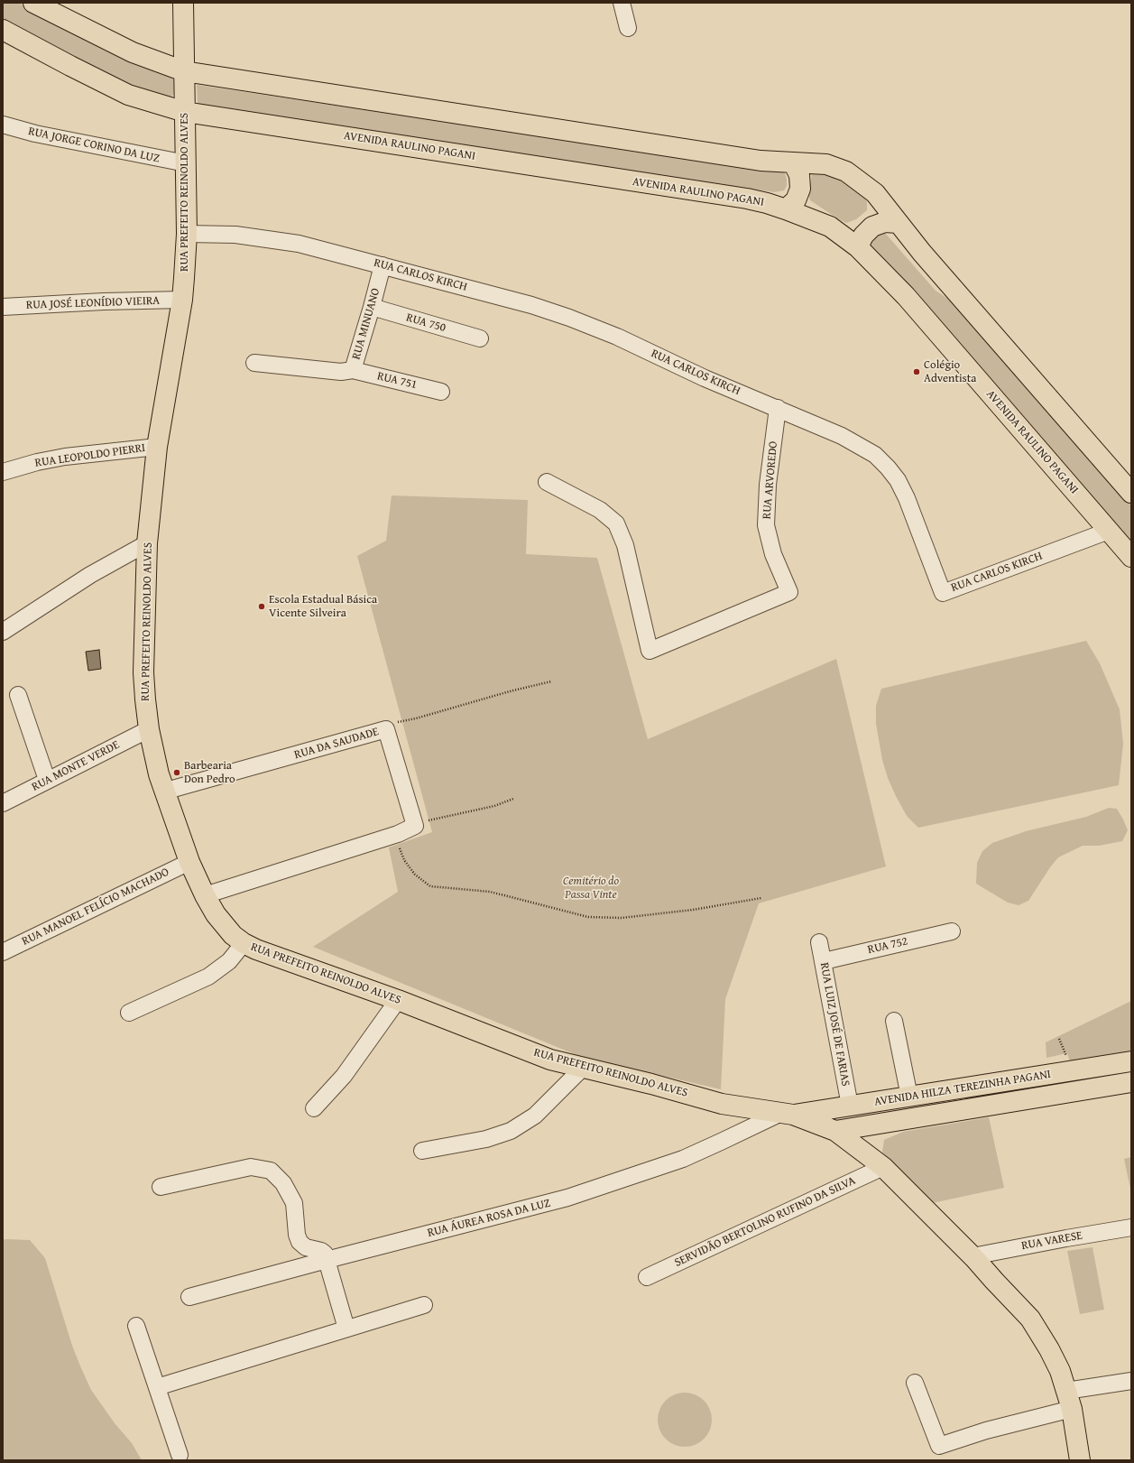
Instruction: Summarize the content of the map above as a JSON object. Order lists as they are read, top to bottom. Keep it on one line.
{"streets":{"main road":["AVENIDA RAULINO PAGANI","RUA PREFEITO REINOLDO ALVES","AVENIDA HILZA TEREZINHA PAGANI"],"street":["RUA JORGE CORINO DA LUZ","RUA CARLOS KIRCH","RUA JOSÉ LEONÍDIO VIEIRA","RUA 750","RUA MINUANO","RUA 751","RUA LEOPOLDO PIERRI","RUA ARVOREDO","RUA DA SAUDADE","RUA MONTE VERDE","RUA MANOEL FELÍCIO MACHADO","RUA 752","RUA LUIZ JOSÉ DE FARIAS","RUA ÁUREA ROSA DA LUZ","SERVIDÃO BERTOLINO RUFINO DA SILVA","RUA VARESE"]},"crossings":[["RUA JORGE CORINO DA LUZ","RUA PREFEITO REINOLDO ALVES"],["AVENIDA RAULINO PAGANI","RUA PREFEITO REINOLDO ALVES"],["AVENIDA RAULINO PAGANI","RUA CARLOS KIRCH"],["RUA PREFEITO REINOLDO ALVES","RUA CARLOS KIRCH"],["RUA PREFEITO REINOLDO ALVES","RUA JOSÉ LEONÍDIO VIEIRA"],["RUA PREFEITO REINOLDO ALVES","RUA LEOPOLDO PIERRI"],["RUA PREFEITO REINOLDO ALVES","RUA DA SAUDADE"],["RUA PREFEITO REINOLDO ALVES","RUA MONTE VERDE"],["RUA PREFEITO REINOLDO ALVES","RUA MANOEL FELÍCIO MACHADO"],["RUA PREFEITO REINOLDO ALVES","AVENIDA HILZA TEREZINHA PAGANI"],["RUA PREFEITO REINOLDO ALVES","RUA ÁUREA ROSA DA LUZ"],["RUA CARLOS KIRCH","RUA MINUANO"],["RUA CARLOS KIRCH","RUA ARVOREDO"],["RUA 750","RUA MINUANO"],["RUA MINUANO","RUA 751"],["RUA 752","RUA LUIZ JOSÉ DE FARIAS"],["RUA LUIZ JOSÉ DE FARIAS","AVENIDA HILZA TEREZINHA PAGANI"],["AVENIDA HILZA TEREZINHA PAGANI","RUA ÁUREA ROSA DA LUZ"]],"parks":["Cemitério do Passa Vinte"],"places":["Colégio Adventista","Escola Estadual Básica Vicente Silveira","Barbearia Don Pedro"]}
